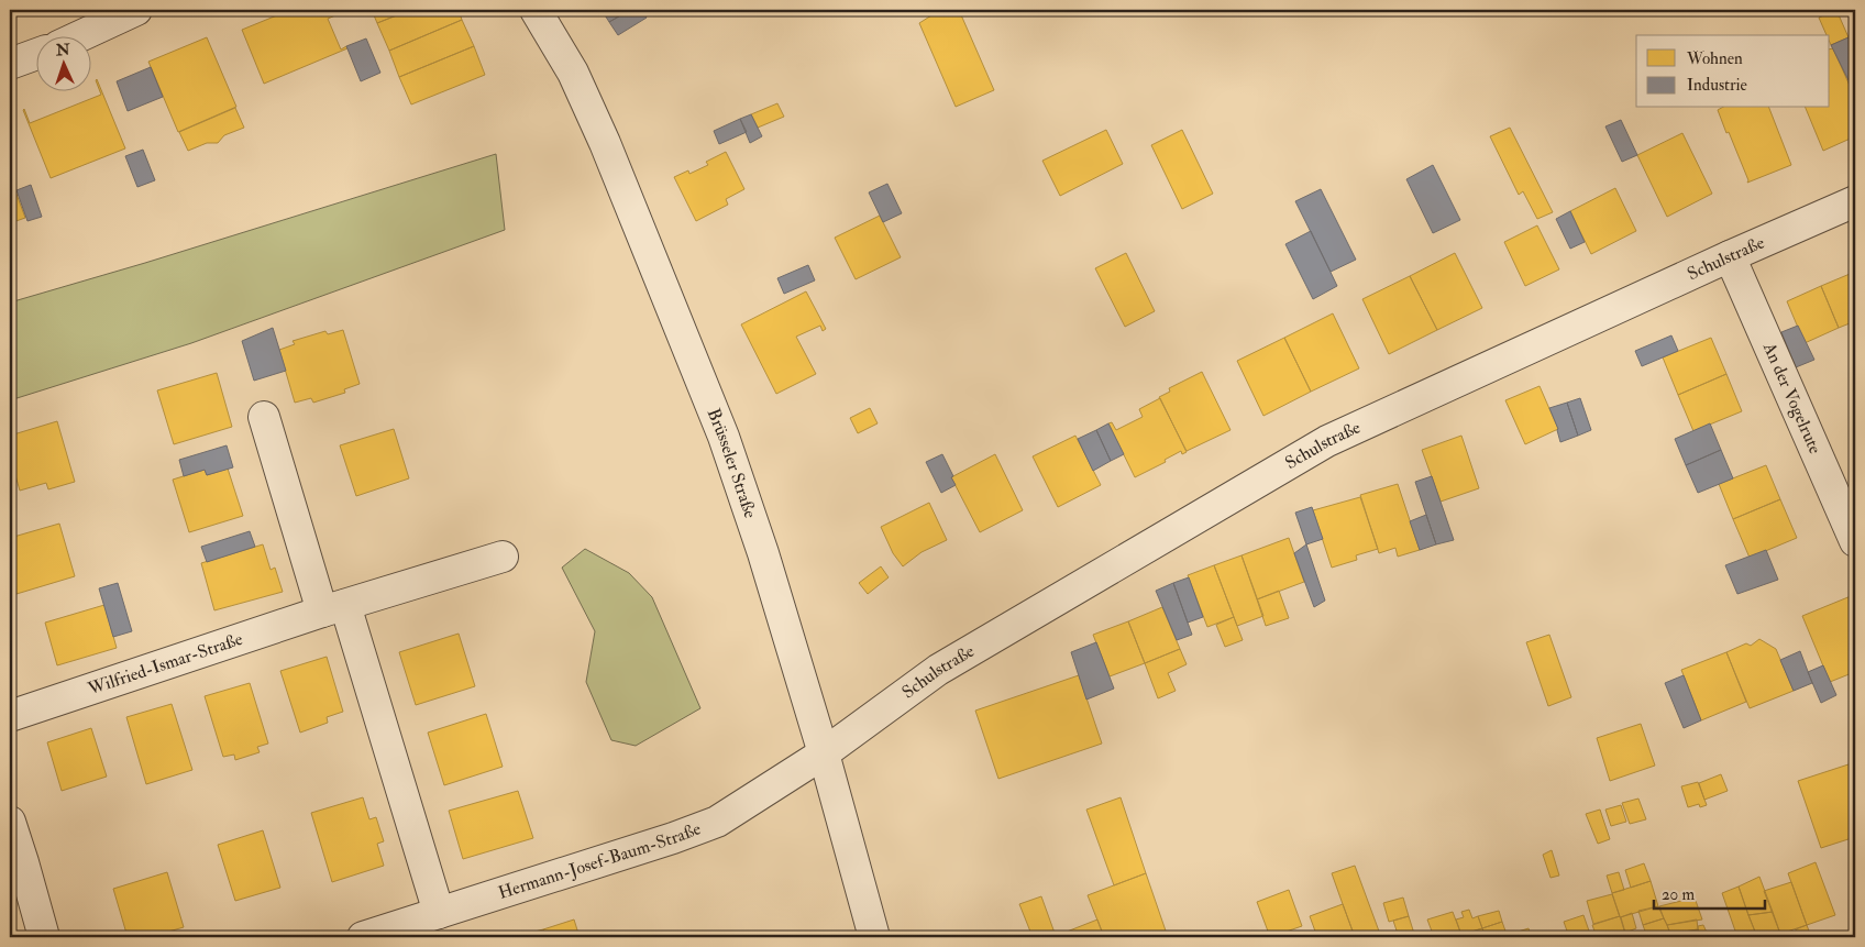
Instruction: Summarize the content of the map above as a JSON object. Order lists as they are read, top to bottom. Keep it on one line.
{"streets":{"street":["Schulstraße","An der Vogelrute","Brüsseler Straße","Wilfried-Ismar-Straße","Hermann-Josef-Baum-Straße"]},"crossings":[["Schulstraße","An der Vogelrute"],["Schulstraße","Brüsseler Straße"],["Schulstraße","Hermann-Josef-Baum-Straße"],["Brüsseler Straße","Hermann-Josef-Baum-Straße"]],"legend":["Wohnen","Industrie"],"scale_bar":"20 m","north":"top"}
